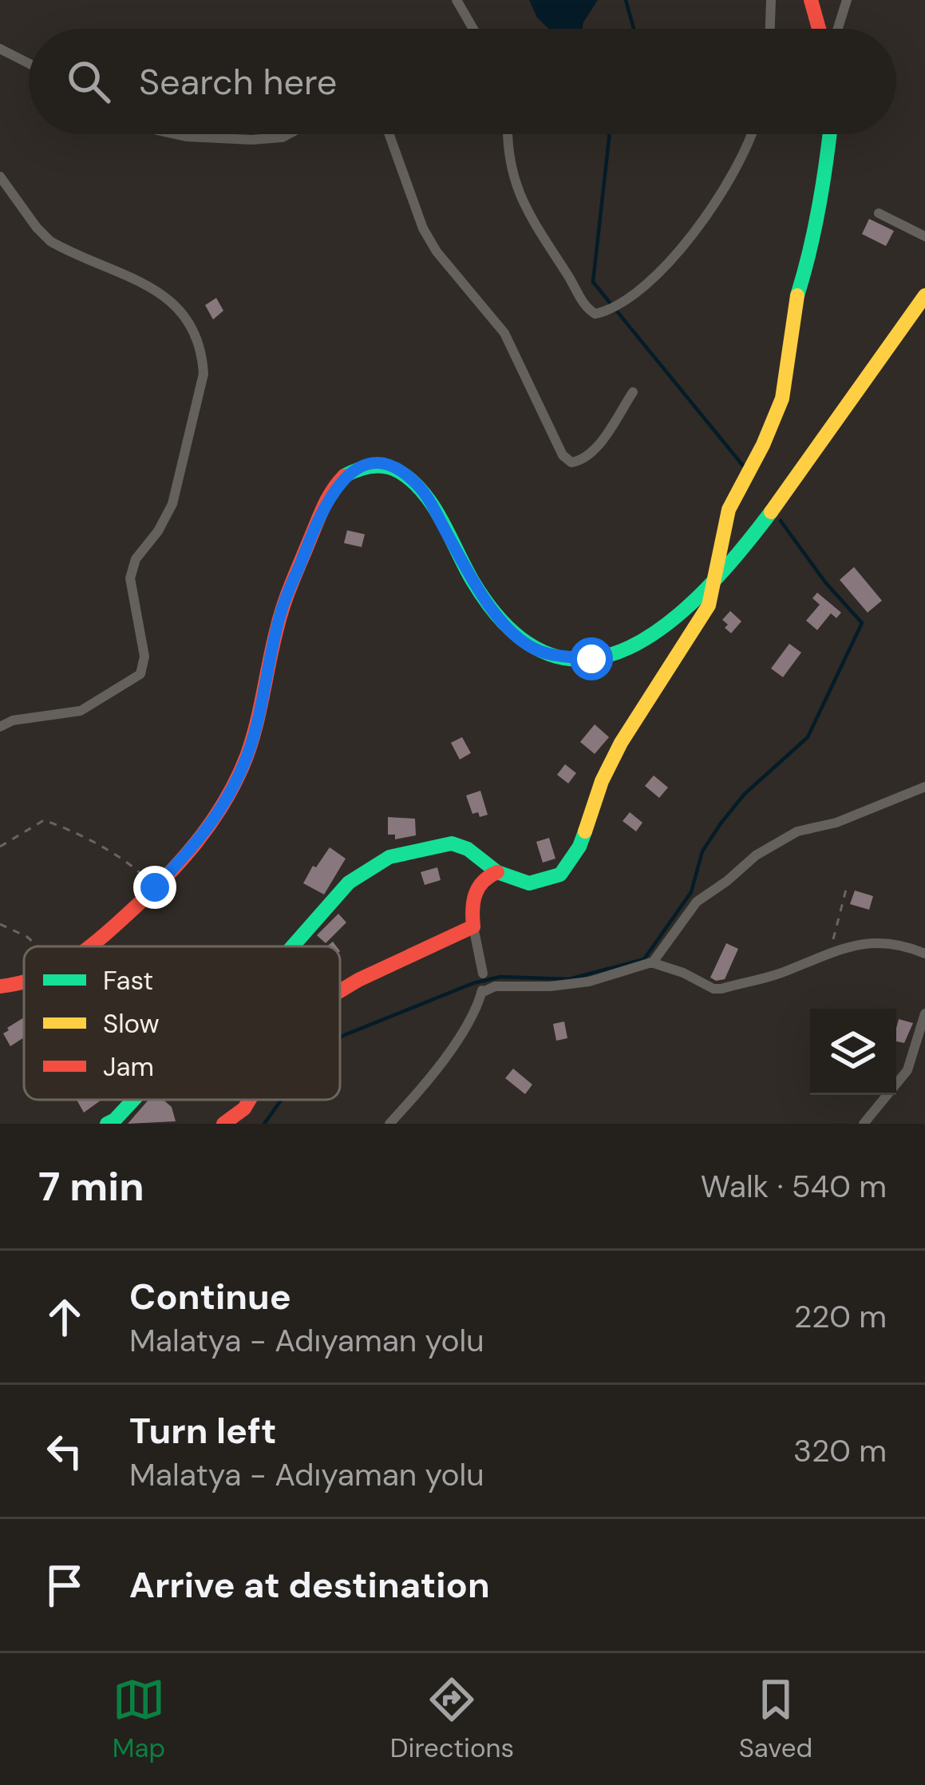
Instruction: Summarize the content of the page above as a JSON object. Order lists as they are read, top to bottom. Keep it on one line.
{"legend":["Fast","Slow","Jam"],"page":{"search":"Search here","heading":["7 min","Walk · 540 m"],"list":[["Continue","Malatya - Adıyaman yolu","220 m"],["Turn left","Malatya - Adıyaman yolu","320 m"],"Arrive at destination"],"nav":["Map","Directions","Saved"]}}
